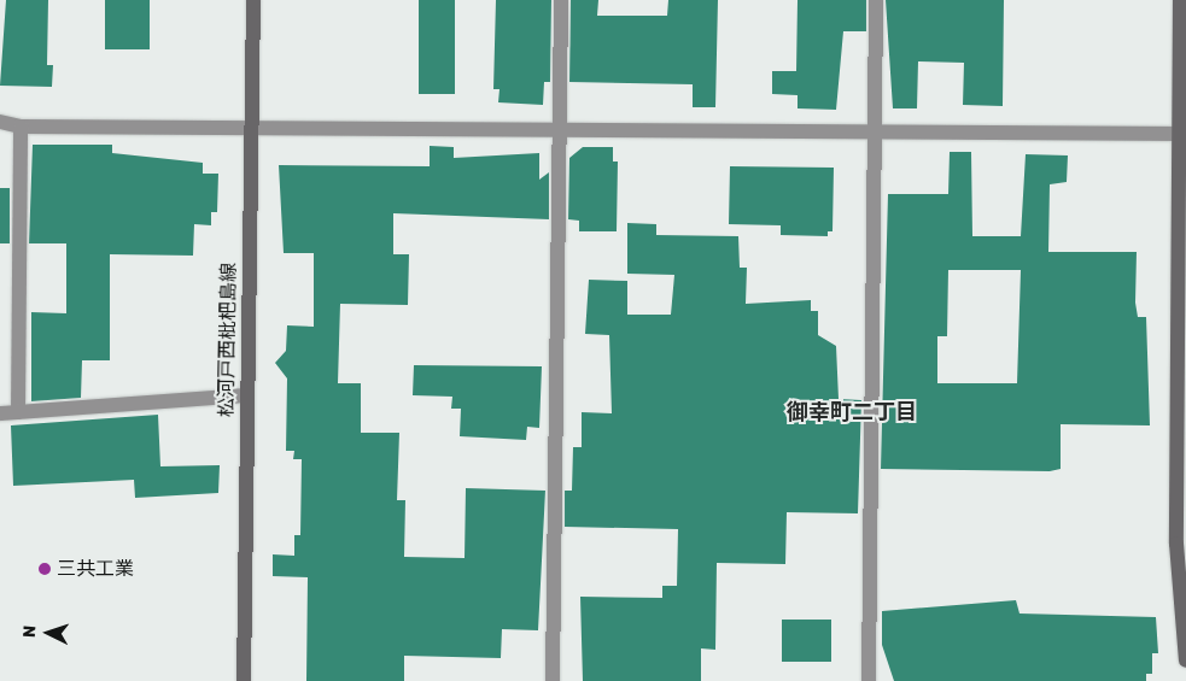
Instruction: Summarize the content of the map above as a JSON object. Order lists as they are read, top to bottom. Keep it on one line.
{"streets":{"main road":["松河戸西枇杷島線"]},"districts":["御幸町二丁目"],"places":["三共工業"],"north":"left"}
